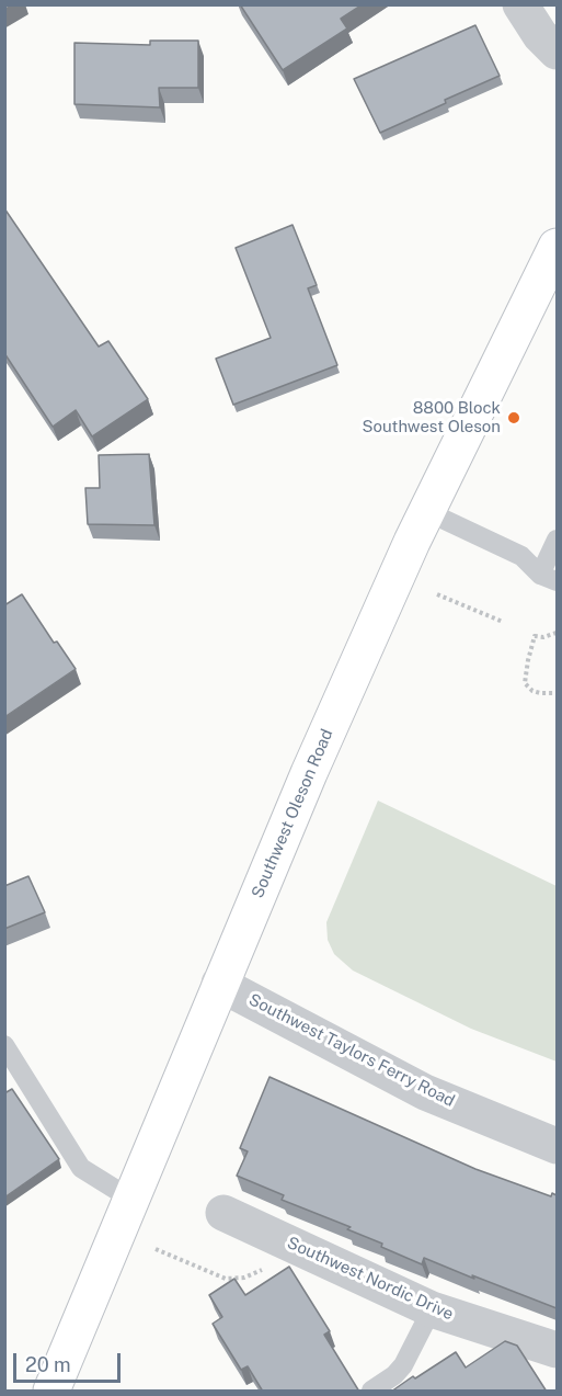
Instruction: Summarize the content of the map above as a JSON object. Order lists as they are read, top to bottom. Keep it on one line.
{"streets":{"main road":["Southwest Oleson Road"],"street":["Southwest Taylors Ferry Road","Southwest Nordic Drive"]},"crossings":[["Southwest Oleson Road","Southwest Taylors Ferry Road"]],"places":["8800 Block Southwest Oleson"],"scale_bar":"20 m"}
